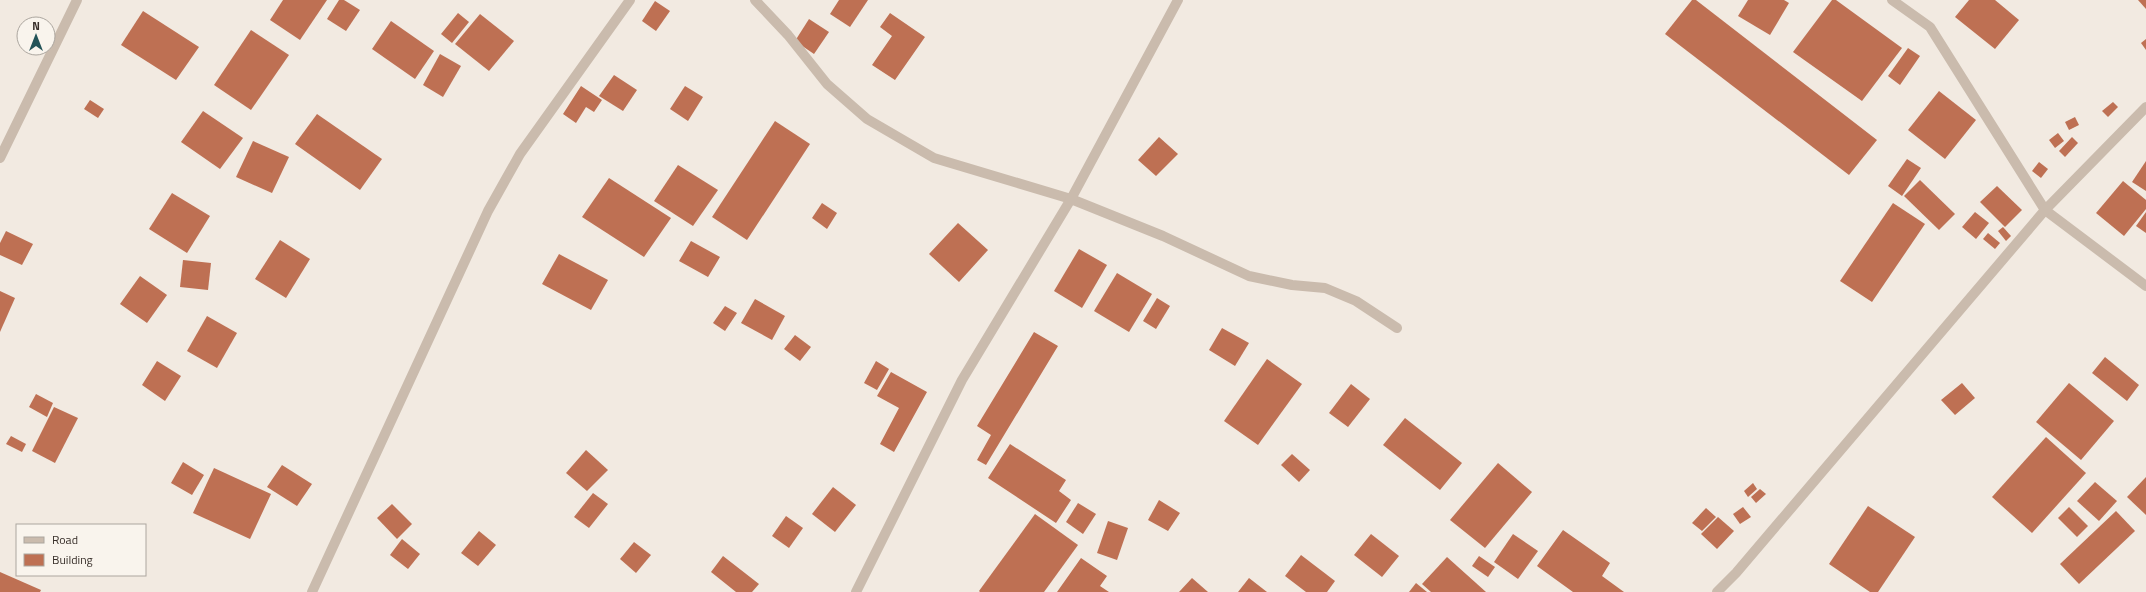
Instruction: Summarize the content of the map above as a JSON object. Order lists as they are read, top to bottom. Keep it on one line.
{"legend":["Road","Building"],"north":"top"}
